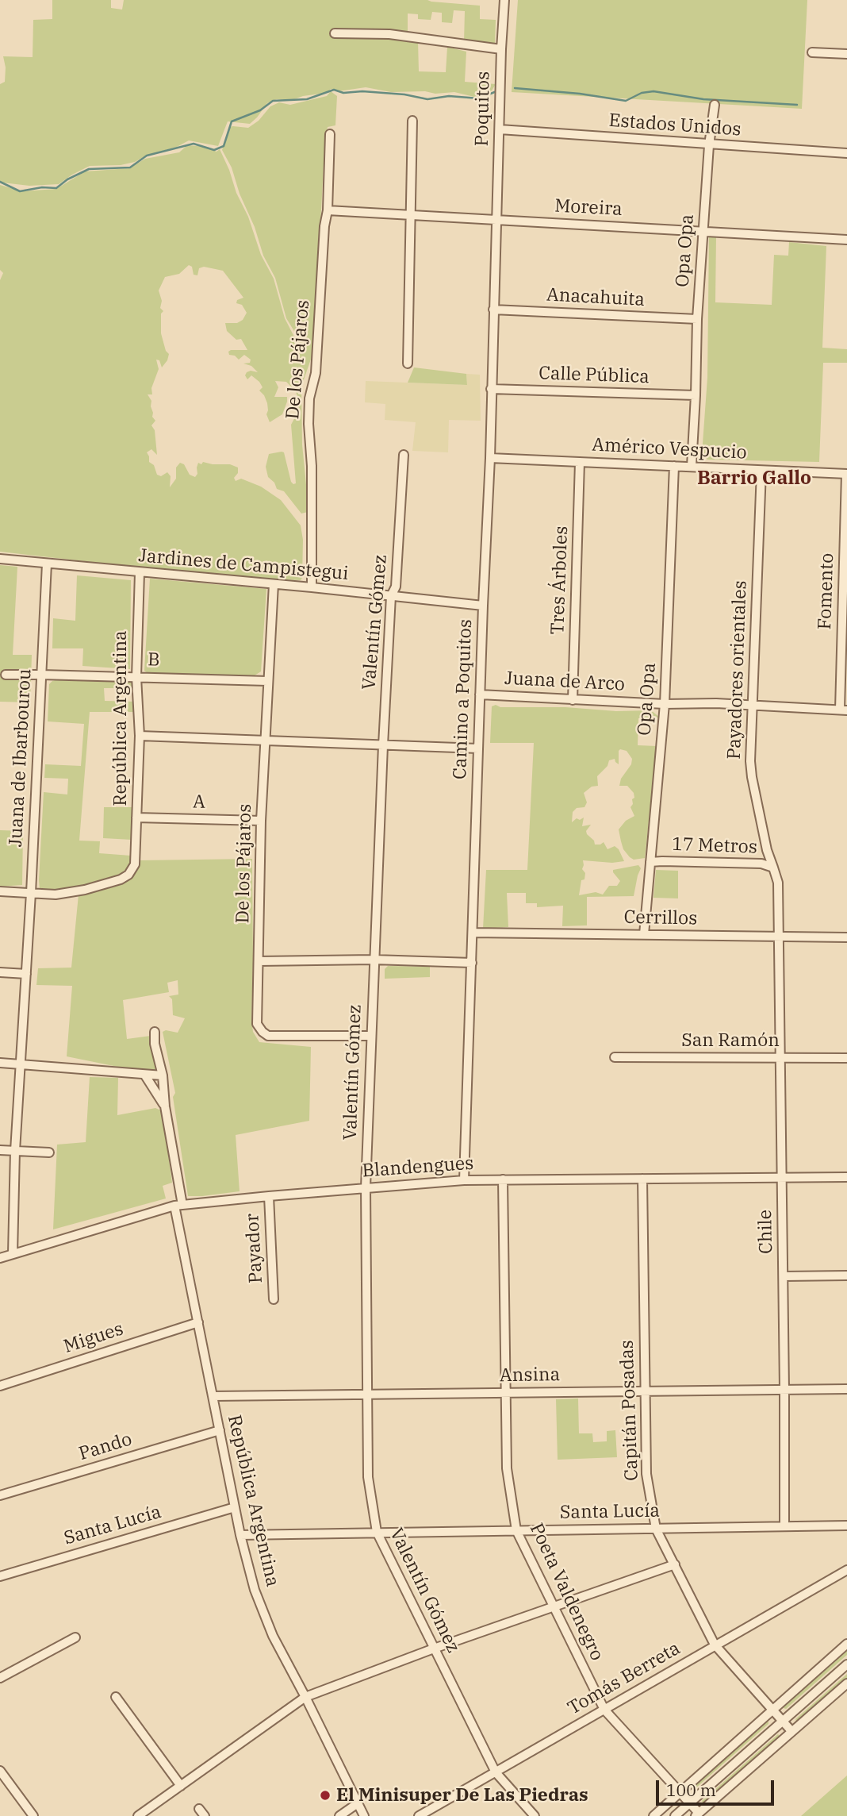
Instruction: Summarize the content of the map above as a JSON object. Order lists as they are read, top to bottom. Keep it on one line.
{"streets":{"street":["Poquitos","Estados Unidos","Moreira","Opa Opa","Anacahuita","De los Pájaros","Calle Pública","Américo Vespucio","Jardines de Campistegui","Tres Árboles","Fomento","Valentín Gómez","B","Payadores orientales","Juana de Arco","Camino a Poquitos","República Argentina","Juana de Ibarbourou","A","17 Metros","Cerrillos","San Ramón","Blandengues","Chile","Payador","Migues","Ansina","Capitán Posadas","Pando","Santa Lucía","Poeta Valdenegro","Tomás Berreta"]},"crossings":[["Poquitos","Estados Unidos"],["Poquitos","Moreira"],["Poquitos","Camino a Poquitos"],["Estados Unidos","Opa Opa"],["Moreira","Opa Opa"],["Moreira","De los Pájaros"],["Moreira","Camino a Poquitos"],["Opa Opa","Anacahuita"],["Opa Opa","Calle Pública"],["Opa Opa","Américo Vespucio"],["Opa Opa","Juana de Arco"],["Opa Opa","17 Metros"],["Opa Opa","Cerrillos"],["Anacahuita","Camino a Poquitos"],["De los Pájaros","Jardines de Campistegui"],["De los Pájaros","Valentín Gómez"],["De los Pájaros","B"],["De los Pájaros","A"],["Calle Pública","Camino a Poquitos"],["Américo Vespucio","Tres Árboles"],["Américo Vespucio","Fomento"],["Américo Vespucio","Payadores orientales"],["Américo Vespucio","Camino a Poquitos"],["Jardines de Campistegui","Valentín Gómez"],["Jardines de Campistegui","Camino a Poquitos"],["Jardines de Campistegui","República Argentina"],["Jardines de Campistegui","Juana de Ibarbourou"],["Tres Árboles","Juana de Arco"],["Fomento","Juana de Arco"],["Valentín Gómez","Blandengues"],["Valentín Gómez","Ansina"],["Valentín Gómez","Santa Lucía"],["Valentín Gómez","Tomás Berreta"],["B","República Argentina"],["B","Juana de Ibarbourou"],["Payadores orientales","Juana de Arco"],["Payadores orientales","17 Metros"],["Juana de Arco","Camino a Poquitos"],["Camino a Poquitos","Cerrillos"],["Camino a Poquitos","Blandengues"],["República Argentina","Juana de Ibarbourou"],["República Argentina","A"],["República Argentina","Blandengues"],["República Argentina","Migues"],["República Argentina","Ansina"],["República Argentina","Pando"],["República Argentina","Santa Lucía"],["Juana de Ibarbourou","Blandengues"],["17 Metros","Cerrillos"],["17 Metros","Chile"],["Cerrillos","Chile"],["San Ramón","Chile"],["Blandengues","Chile"],["Blandengues","Payador"],["Blandengues","Capitán Posadas"],["Blandengues","Poeta Valdenegro"],["Chile","Ansina"],["Chile","Santa Lucía"],["Ansina","Capitán Posadas"],["Ansina","Poeta Valdenegro"],["Capitán Posadas","Santa Lucía"],["Capitán Posadas","Tomás Berreta"],["Santa Lucía","Poeta Valdenegro"],["Poeta Valdenegro","Tomás Berreta"]],"districts":["Barrio Gallo"],"places":["El Minisuper De Las Piedras"],"scale_bar":"100 m"}
